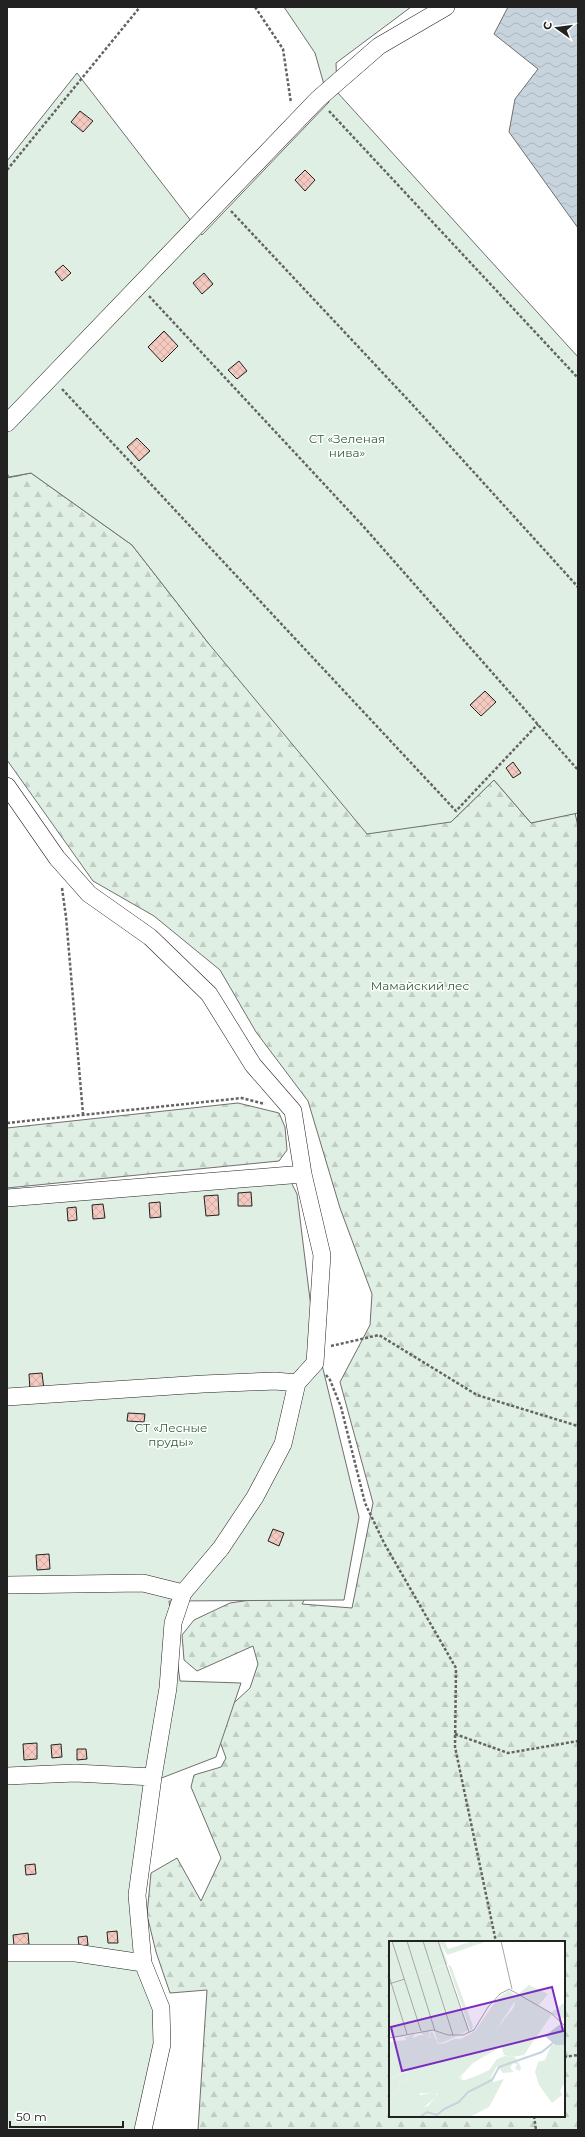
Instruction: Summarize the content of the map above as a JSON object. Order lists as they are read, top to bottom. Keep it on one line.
{"parks":["СТ «Зеленая нива»","Мамайский лес","СТ «Лесные пруды»"],"scale_bar":"50 m","north":"left"}
